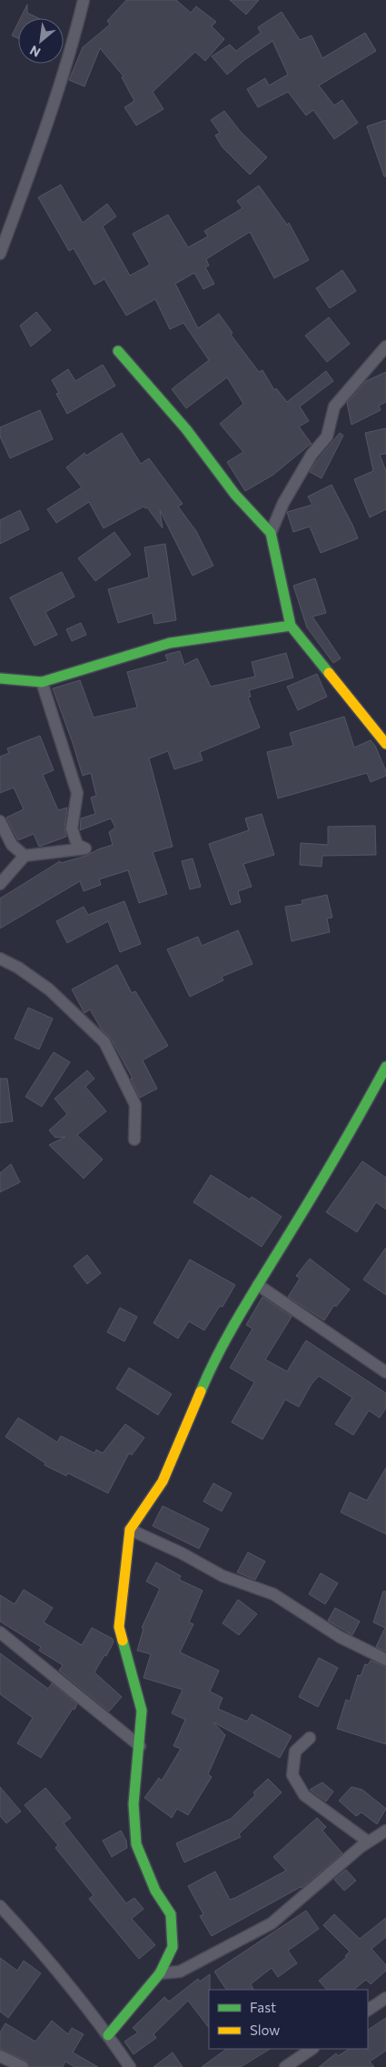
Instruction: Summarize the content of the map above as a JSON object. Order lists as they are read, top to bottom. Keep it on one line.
{"legend":["Fast","Slow"],"north":"bottom left"}
